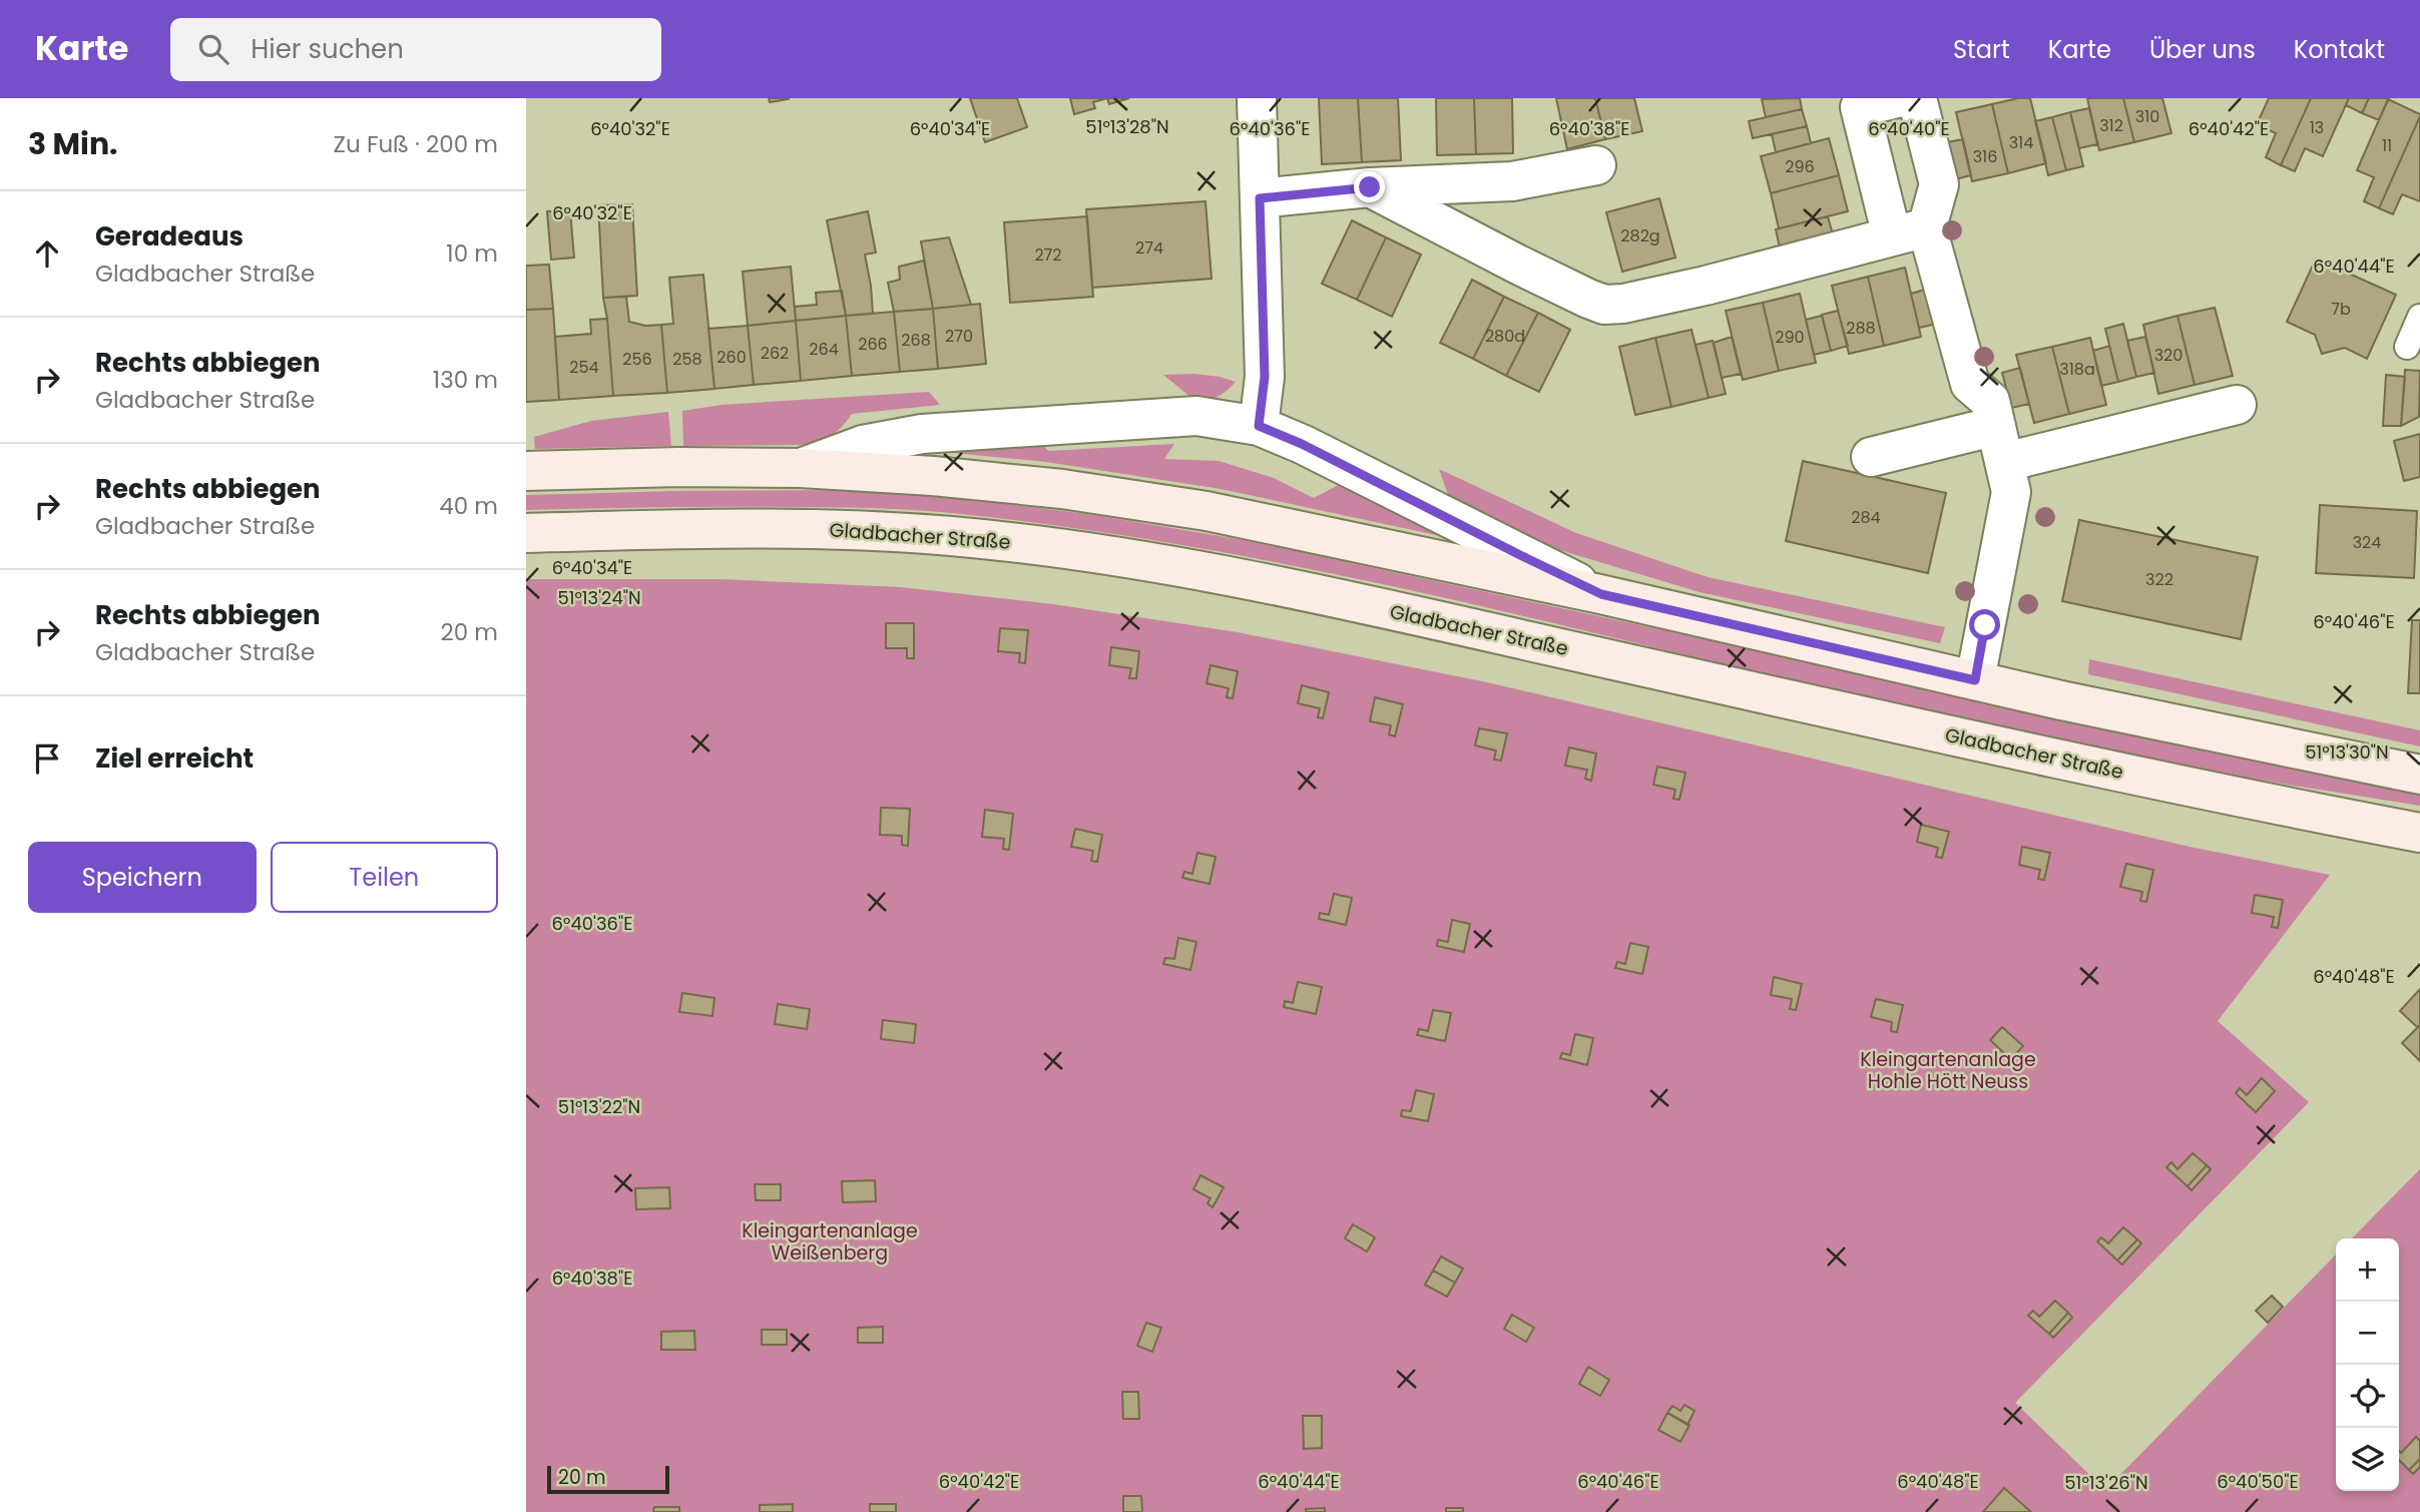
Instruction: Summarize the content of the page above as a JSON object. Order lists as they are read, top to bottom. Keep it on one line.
{"streets":{"main road":["Gladbacher Straße"]},"parks":["Kleingartenanlage Hohle Hött Neuss","Kleingartenanlage Weißenberg"],"house_numbers":["310","312","13","314","11","316","296","282g","274","272","7b","288","270","280d","290","268","266","264","262","320","260","256","258","254","318a","284","324","322"],"scale_bar":"20 m","page":{"header":"Karte","search":"Hier suchen","nav":["Start","Karte","Über uns","Kontakt"],"heading":["3 Min.","Zu Fuß · 200 m"],"list":[["Geradeaus","Gladbacher Straße","10 m"],["Rechts abbiegen","Gladbacher Straße","130 m"],["Rechts abbiegen","Gladbacher Straße","40 m"],["Rechts abbiegen","Gladbacher Straße","20 m"],"Ziel erreicht"],"buttons":["Speichern","Teilen"],"map_buttons":["+","−"],"scale":"20 m"},"coordinates":["51°13'28\"N","6°40'32\"E","6°40'34\"E","6°40'36\"E","6°40'38\"E","6°40'40\"E","6°40'42\"E","6°40'44\"E","51°13'24\"N","6°40'46\"E","51°13'30\"N","6°40'48\"E","51°13'22\"N","6°40'50\"E","51°13'26\"N"]}
